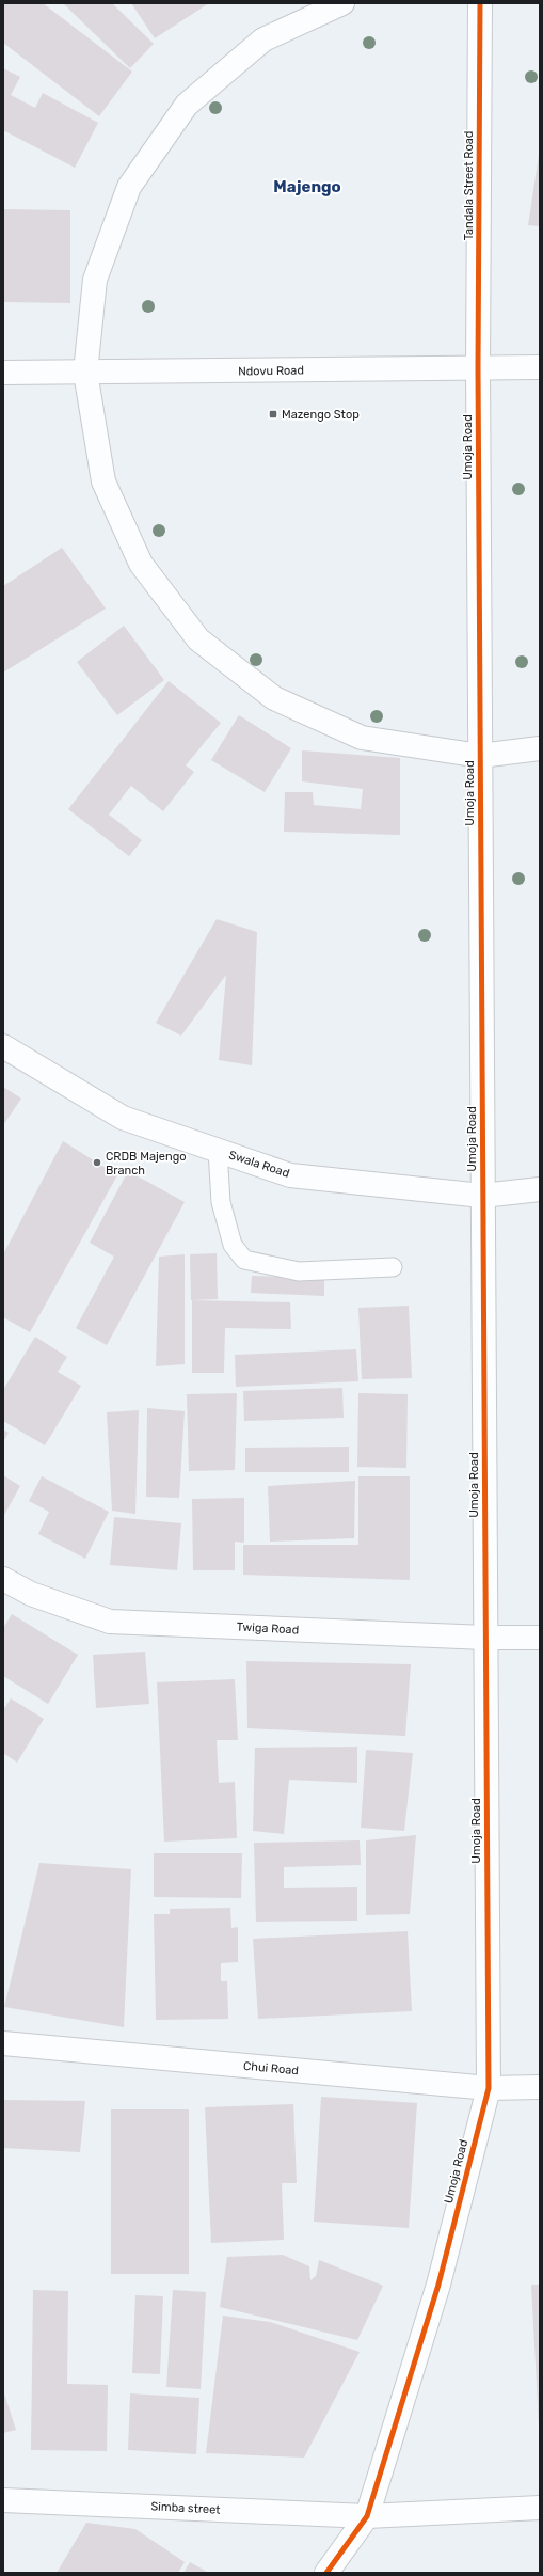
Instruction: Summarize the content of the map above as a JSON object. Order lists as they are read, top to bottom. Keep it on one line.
{"streets":{"street":["Tandala Street Road","Ndovu Road","Umoja Road","Swala Road","Twiga Road","Chui Road","Simba street"]},"crossings":[["Tandala Street Road","Ndovu Road"],["Tandala Street Road","Umoja Road"],["Ndovu Road","Umoja Road"],["Umoja Road","Swala Road"],["Umoja Road","Twiga Road"],["Umoja Road","Chui Road"],["Umoja Road","Simba street"]],"districts":["Majengo"],"places":{"transit":["Mazengo Stop"],"other":["CRDB Majengo Branch"]}}
